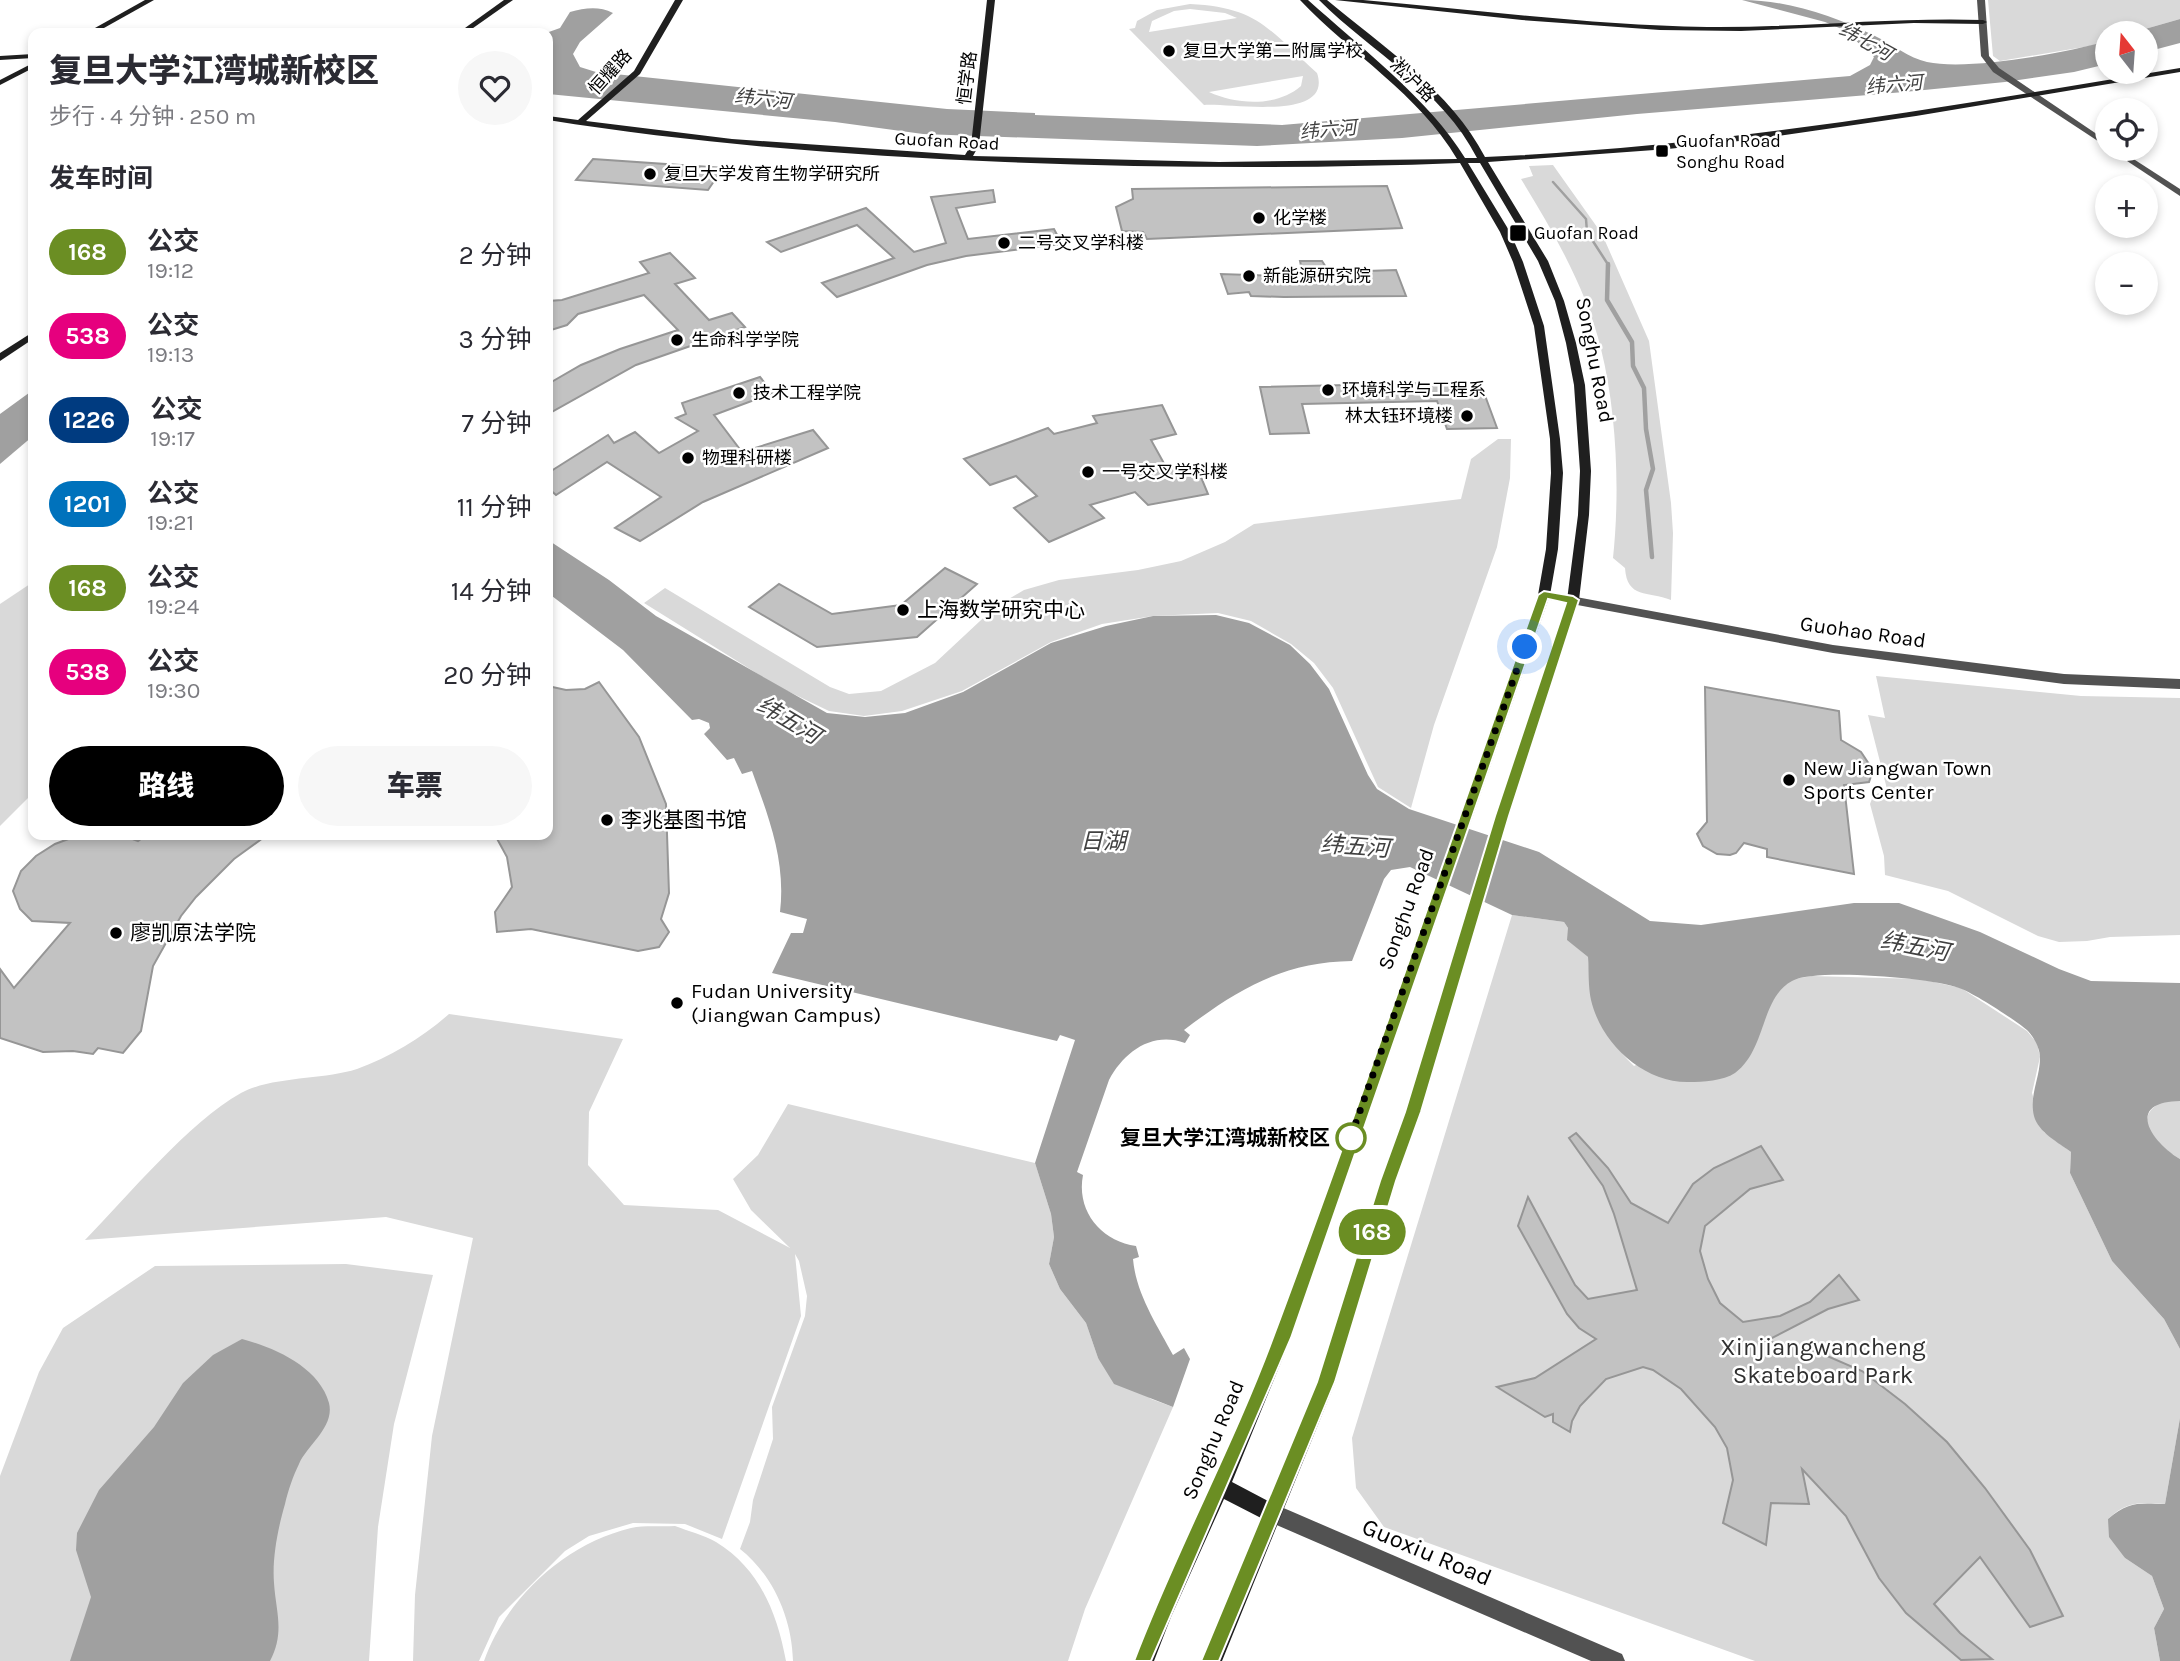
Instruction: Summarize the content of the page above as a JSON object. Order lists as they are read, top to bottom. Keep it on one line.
{"streets":{"main road":["恒耀路","恒学路","淞沪路","Guofan Road","Songhu Road","Guoxiu Road"],"street":["Guohao Road"]},"crossings":[["恒耀路","Guofan Road"],["恒学路","Guofan Road"],["淞沪路","Guofan Road"],["淞沪路","Songhu Road"],["Guofan Road","Songhu Road"],["Songhu Road","Guohao Road"],["Songhu Road","Guoxiu Road"]],"water":["纬七河","纬六河","纬五河","日湖"],"parks":["Xinjiangwancheng Skateboard Park"],"places":{"other":["复旦大学第二附属学校","复旦大学发育生物学研究所","化学楼","二号交叉学科楼","新能源研究院","生命科学学院","环境科学与工程系","技术工程学院","林太钰环境楼","物理科研楼","一号交叉学科楼","上海数学研究中心","New Jiangwan Town Sports Center","李兆基图书馆","廖凯原法学院","Fudan University (Jiangwan Campus)","复旦大学江湾城新校区"],"transit":["Guofan Road Songhu Road","Guofan Road"]},"lines":["bus line 168"],"north":"top","page":{"on_map":"168","map_buttons":["+","−"],"heading":[["复旦大学江湾城新校区","步行 · 4 分钟 · 250 m"],"发车时间"],"list":[{"mark":"168","name":"公交","note":"19:12","value":"2 分钟"},{"mark":"538","name":"公交","note":"19:13","value":"3 分钟"},{"mark":"1226","name":"公交","note":"19:17","value":"7 分钟"},{"mark":"1201","name":"公交","note":"19:21","value":"11 分钟"},{"mark":"168","name":"公交","note":"19:24","value":"14 分钟"},{"mark":"538","name":"公交","note":"19:30","value":"20 分钟"}],"buttons":["路线","车票"]}}
